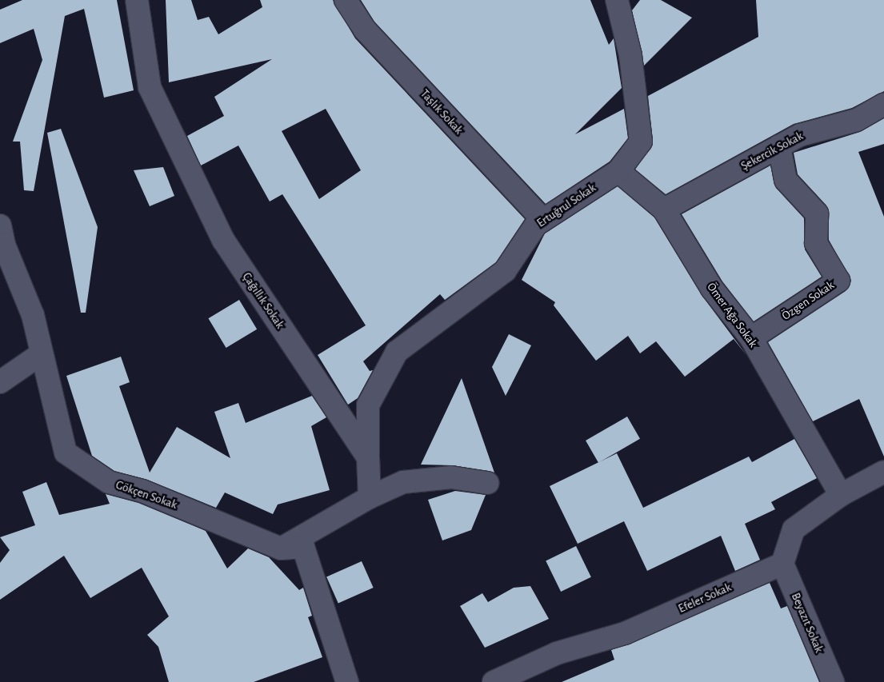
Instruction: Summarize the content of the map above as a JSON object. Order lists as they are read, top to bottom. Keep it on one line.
{"streets":{"street":["Taşlık Sokak","Şekercik Sokak","Ertuğrul Sokak","Çağıllık Sokak","Özgen Sokak","Ömer Ağa Sokak","Gökçen Sokak","Efeler Sokak","Beyazıt Sokak"]},"crossings":[["Taşlık Sokak","Ertuğrul Sokak"],["Şekercik Sokak","Özgen Sokak"],["Şekercik Sokak","Ömer Ağa Sokak"],["Ertuğrul Sokak","Çağıllık Sokak"],["Ertuğrul Sokak","Ömer Ağa Sokak"],["Özgen Sokak","Ömer Ağa Sokak"],["Efeler Sokak","Beyazıt Sokak"]]}
